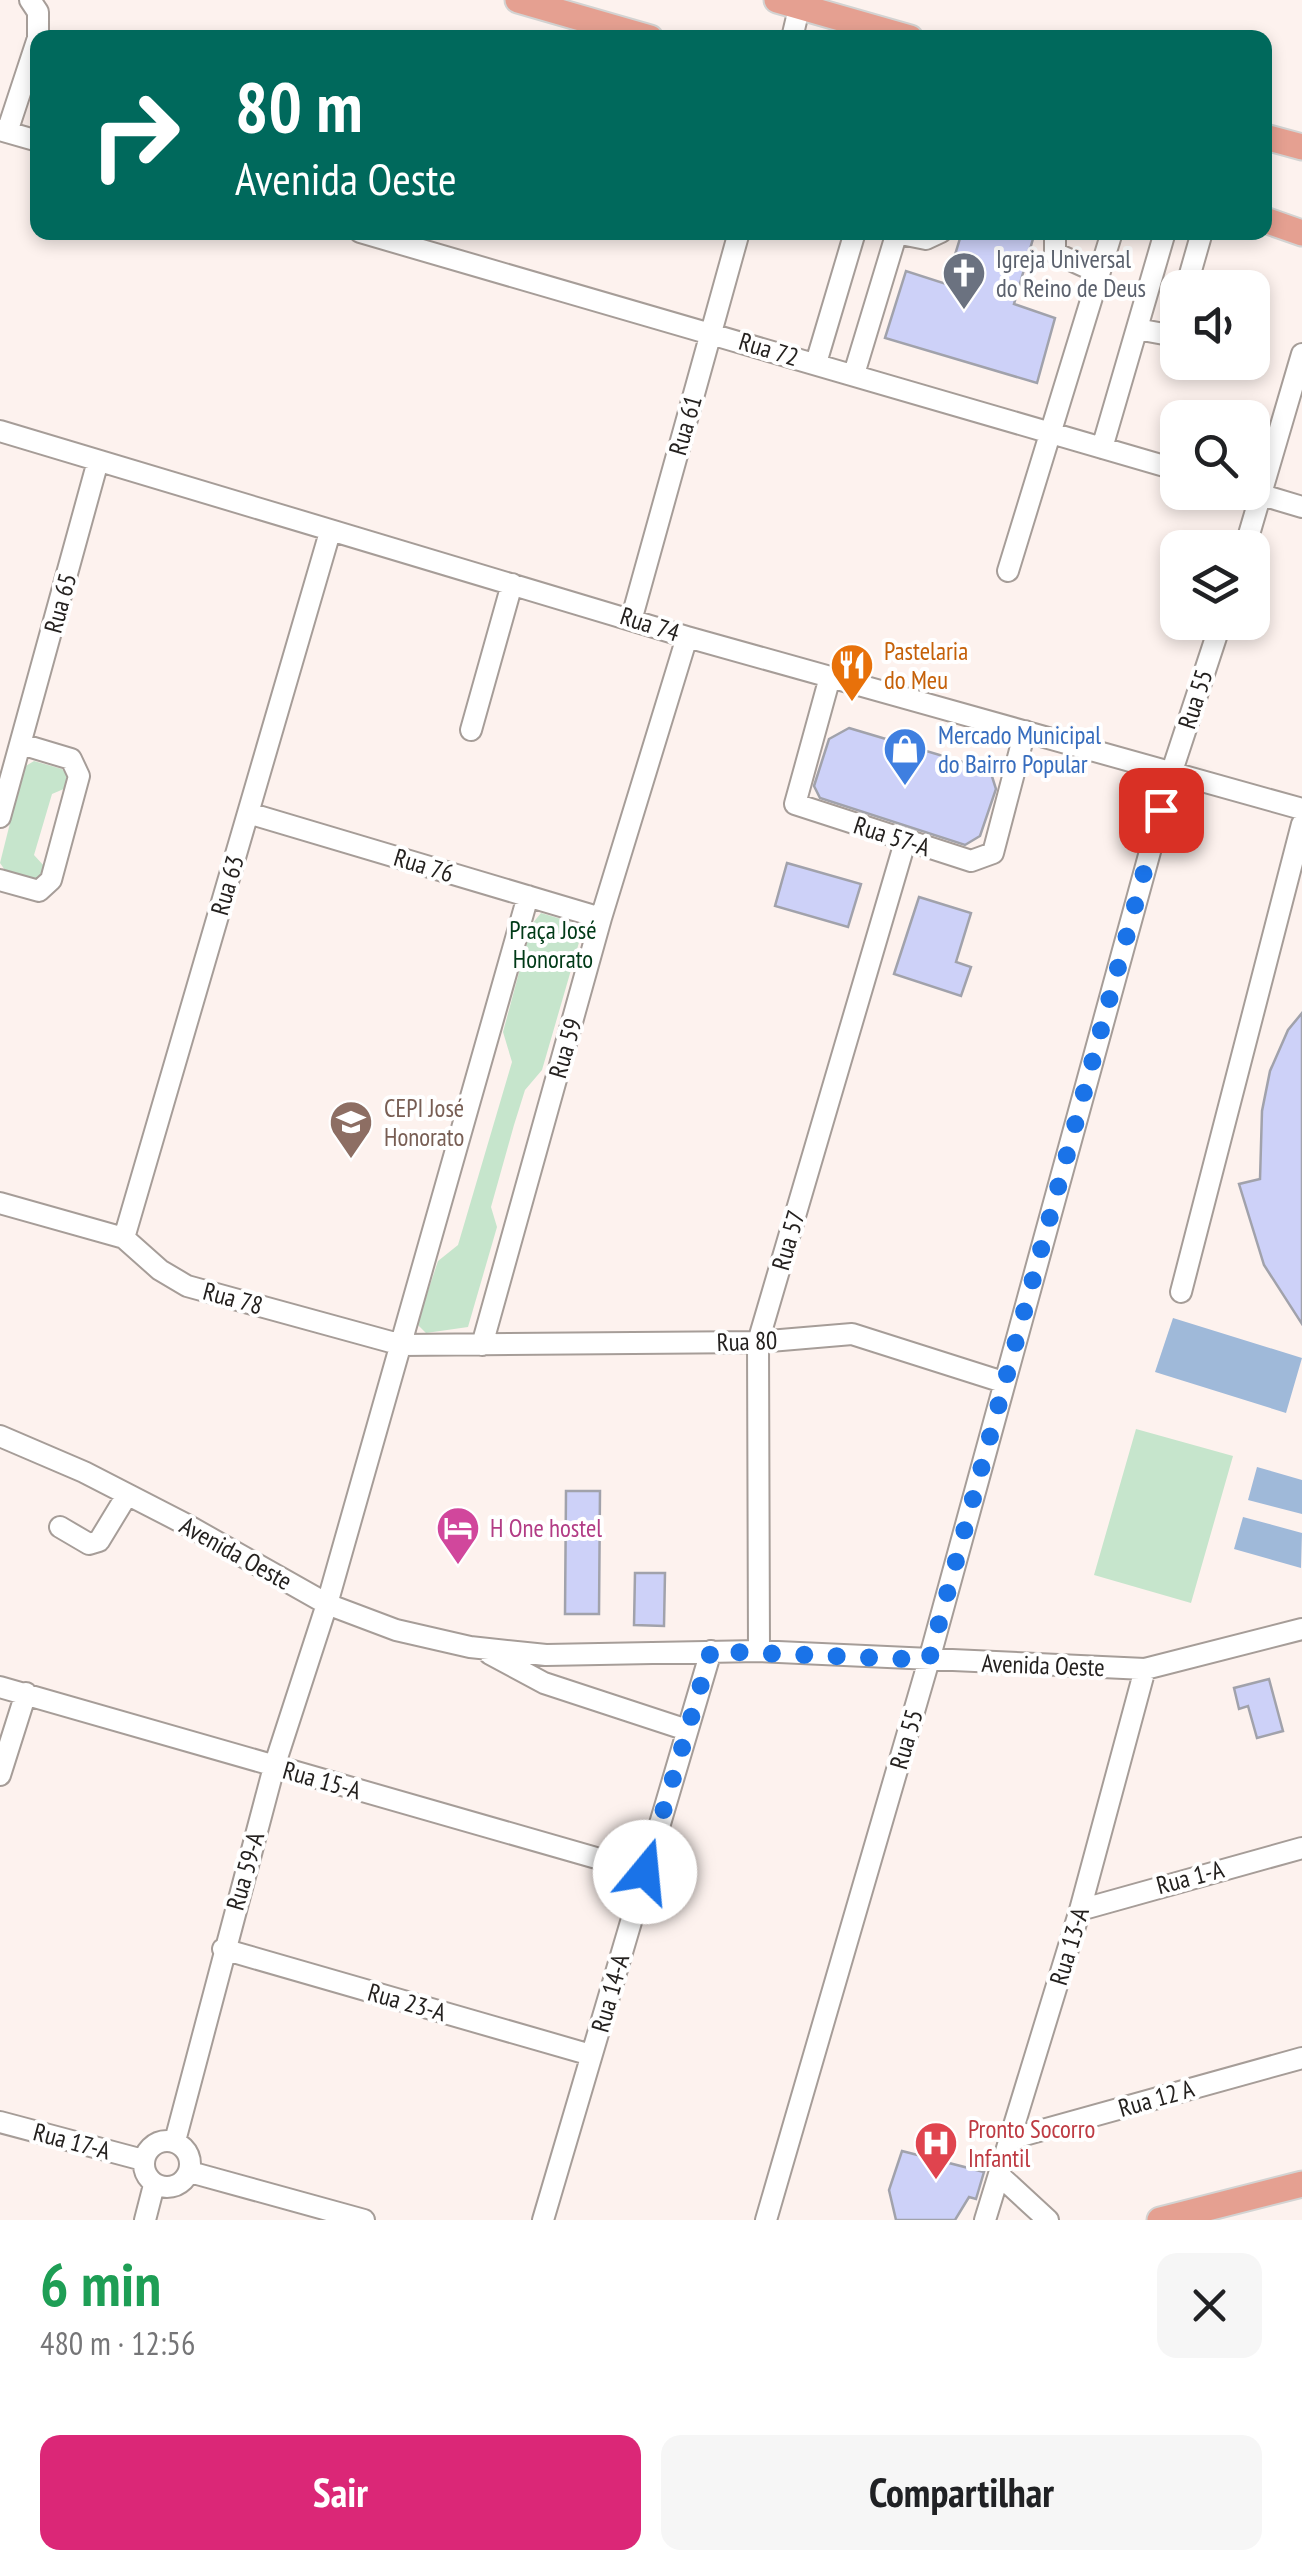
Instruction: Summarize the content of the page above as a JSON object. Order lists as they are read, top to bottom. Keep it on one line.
{"streets":{"street":["Rua 72","Rua 61","Rua 65","Rua 74","Rua 55","Rua 57-A","Rua 76","Rua 63","Rua 59","Rua 57","Rua 78","Rua 80","Avenida Oeste","Rua 15-A","Rua 59-A","Rua 1-A","Rua 13-A","Rua 14-A","Rua 23-A","Rua 12 A","Rua 17-A"]},"crossings":[["Rua 72","Rua 61"],["Rua 61","Rua 74"],["Rua 65","Rua 74"],["Rua 74","Rua 55"],["Rua 74","Rua 57-A"],["Rua 74","Rua 63"],["Rua 74","Rua 59"],["Rua 55","Rua 80"],["Rua 55","Avenida Oeste"],["Rua 57-A","Rua 57"],["Rua 76","Rua 63"],["Rua 76","Rua 59"],["Rua 63","Rua 78"],["Rua 59","Rua 78"],["Rua 59","Rua 80"],["Rua 57","Rua 80"],["Rua 57","Avenida Oeste"],["Rua 78","Rua 80"],["Avenida Oeste","Rua 59-A"],["Avenida Oeste","Rua 13-A"],["Avenida Oeste","Rua 14-A"],["Rua 15-A","Rua 59-A"],["Rua 15-A","Rua 14-A"],["Rua 59-A","Rua 23-A"],["Rua 59-A","Rua 17-A"],["Rua 1-A","Rua 13-A"],["Rua 13-A","Rua 12 A"],["Rua 14-A","Rua 23-A"]],"parks":["Praça José Honorato"],"places":{"church":["Igreja Universal do Reino de Deus"],"restaurant":["Pastelaria do Meu"],"shop":["Mercado Municipal do Bairro Popular"],"school or university":["CEPI José Honorato"],"hotel":["H One hostel"],"hospital":["Pronto Socorro Infantil"]},"page":{"turn":["80 m","Avenida Oeste"],"heading":["6 min","480 m · 12:56"],"buttons":["Sair","Compartilhar"]}}
